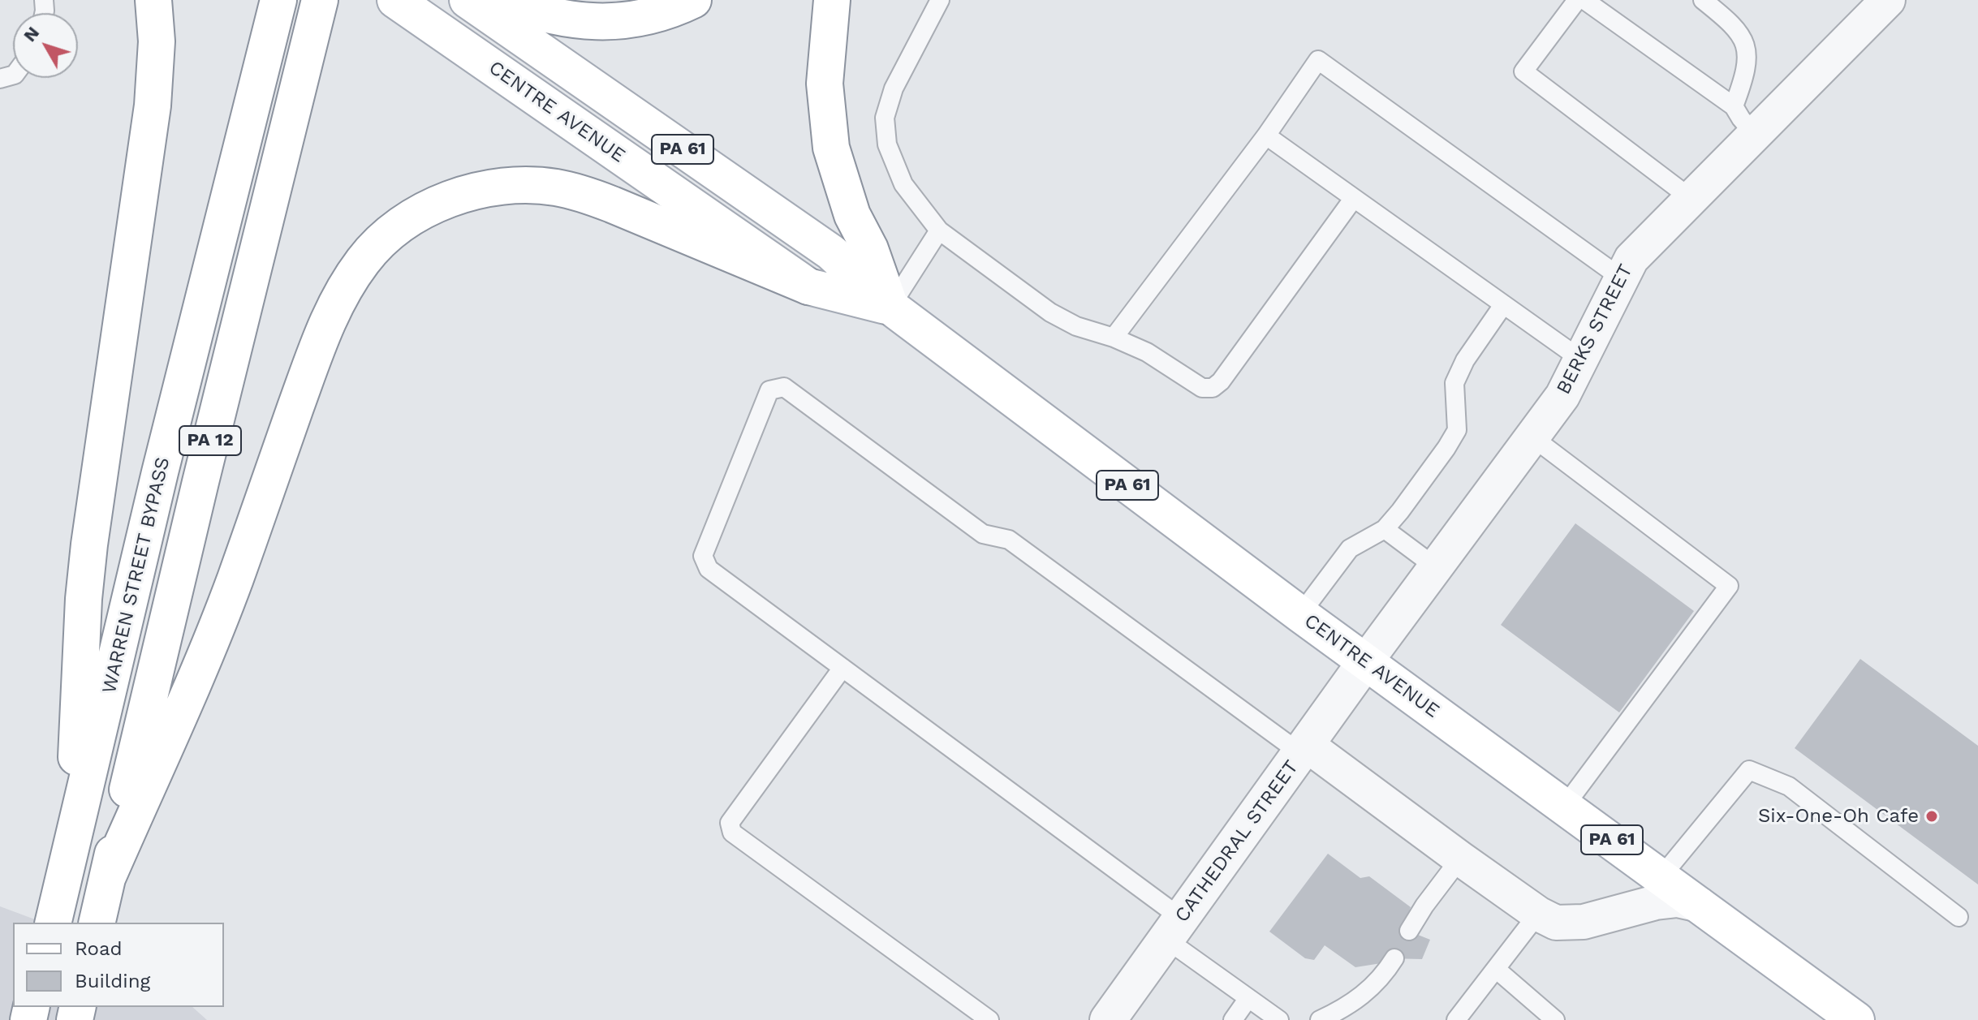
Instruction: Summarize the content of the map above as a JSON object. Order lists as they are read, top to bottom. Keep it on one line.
{"streets":{"main road":["CENTRE AVENUE","PA 61","PA 12","WARREN STREET BYPASS"],"street":["BERKS STREET","CATHEDRAL STREET"]},"crossings":[["CENTRE AVENUE","BERKS STREET"],["CENTRE AVENUE","CATHEDRAL STREET"],["BERKS STREET","CATHEDRAL STREET"]],"places":["Six-One-Oh Cafe"],"legend":["Road","Building"],"north":"top left"}
